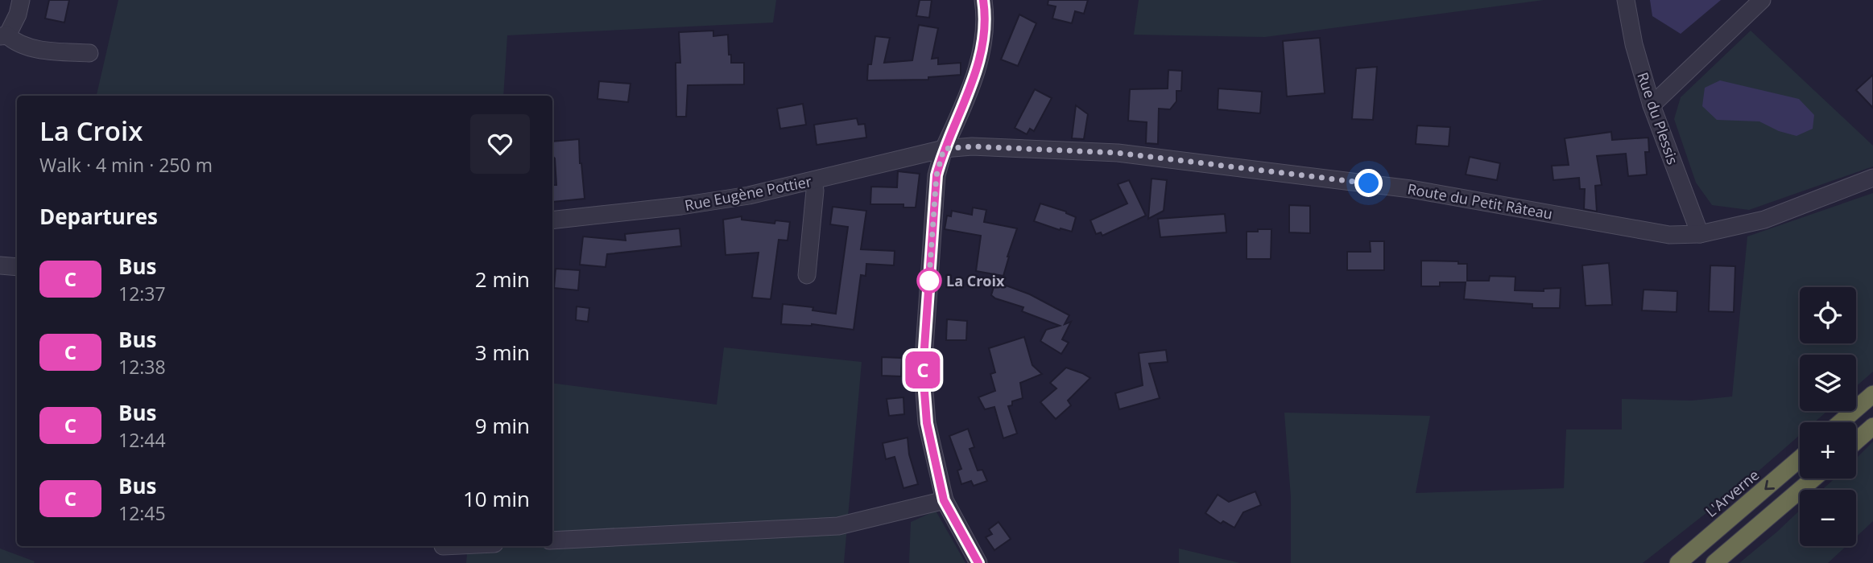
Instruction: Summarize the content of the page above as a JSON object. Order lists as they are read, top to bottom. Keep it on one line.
{"streets":{"highway":["L'Arverne"],"street":["Rue du Plessis","Rue Eugène Pottier","Route du Petit Râteau"]},"crossings":[["Rue du Plessis","Route du Petit Râteau"],["Rue Eugène Pottier","Route du Petit Râteau"]],"places":["La Croix"],"lines":["bus line C"],"page":{"on_map":"C","heading":[["La Croix","Walk · 4 min · 250 m"],"Departures"],"list":[{"mark":"C","name":"Bus","note":"12:37","value":"2 min"},{"mark":"C","name":"Bus","note":"12:38","value":"3 min"},{"mark":"C","name":"Bus","note":"12:44","value":"9 min"},{"mark":"C","name":"Bus","note":"12:45","value":"10 min"}],"map_buttons":["+","−"]}}
